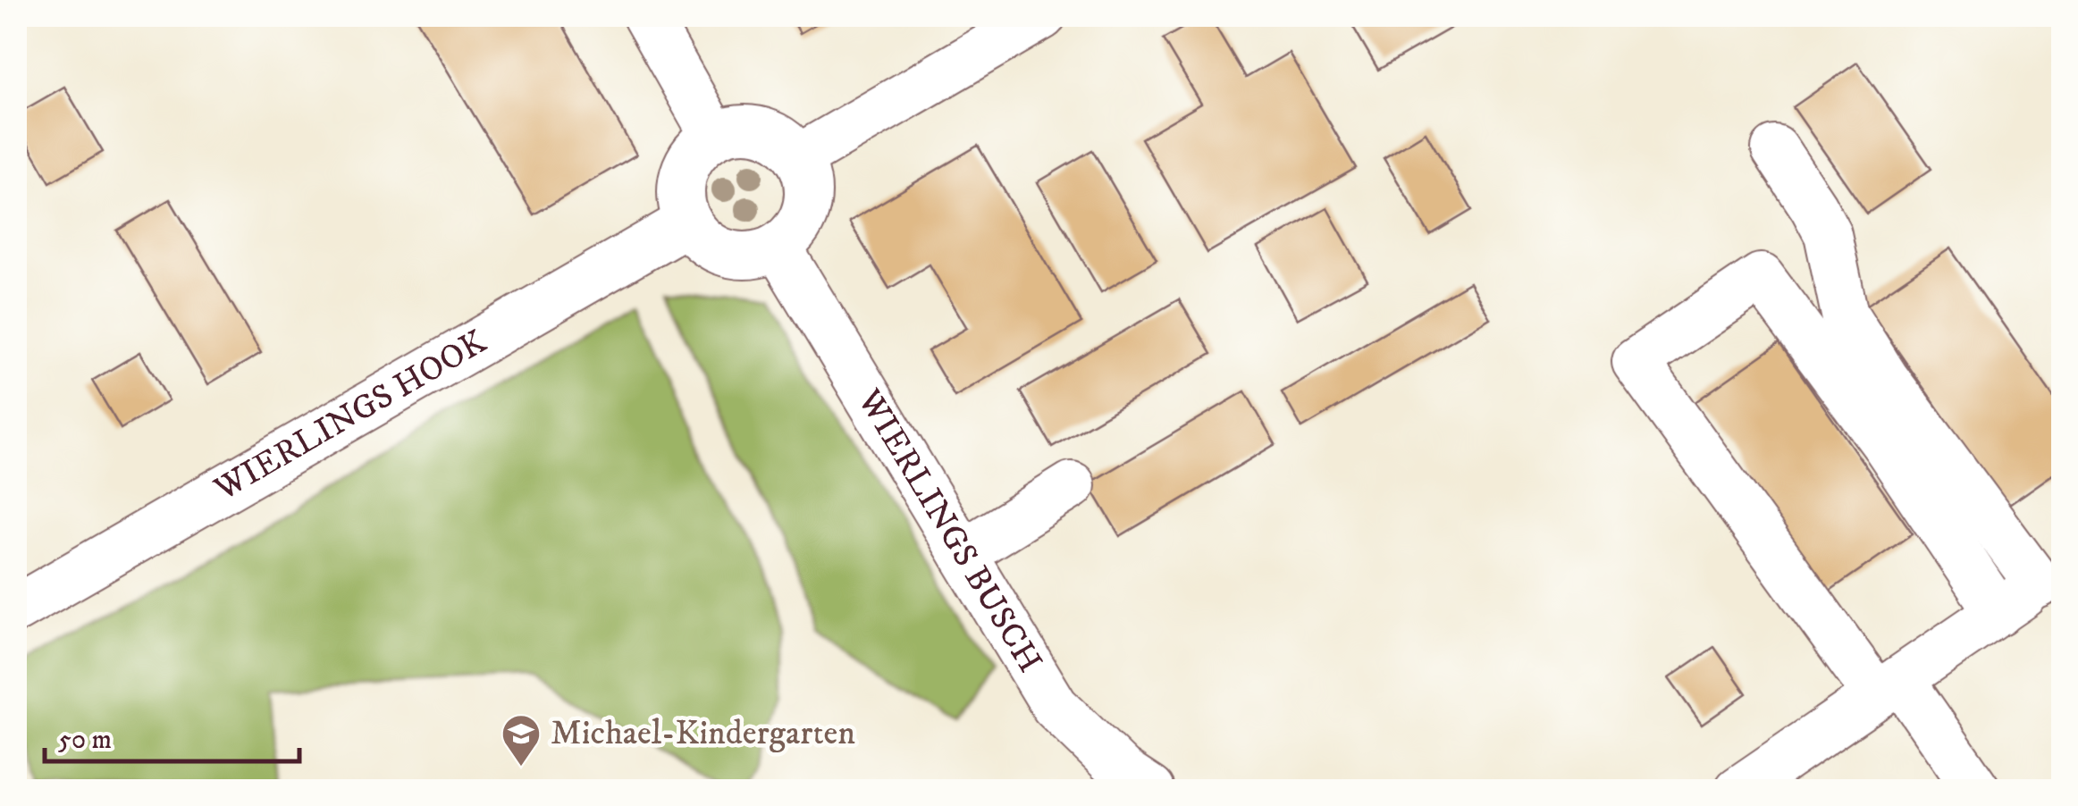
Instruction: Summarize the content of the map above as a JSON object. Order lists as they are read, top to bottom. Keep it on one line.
{"streets":{"street":["WIERLINGS HOOK","WIERLINGS BUSCH"]},"crossings":[["WIERLINGS HOOK","WIERLINGS BUSCH"]],"places":{"school or university":["Michael-Kindergarten"]},"scale_bar":"50 m"}
